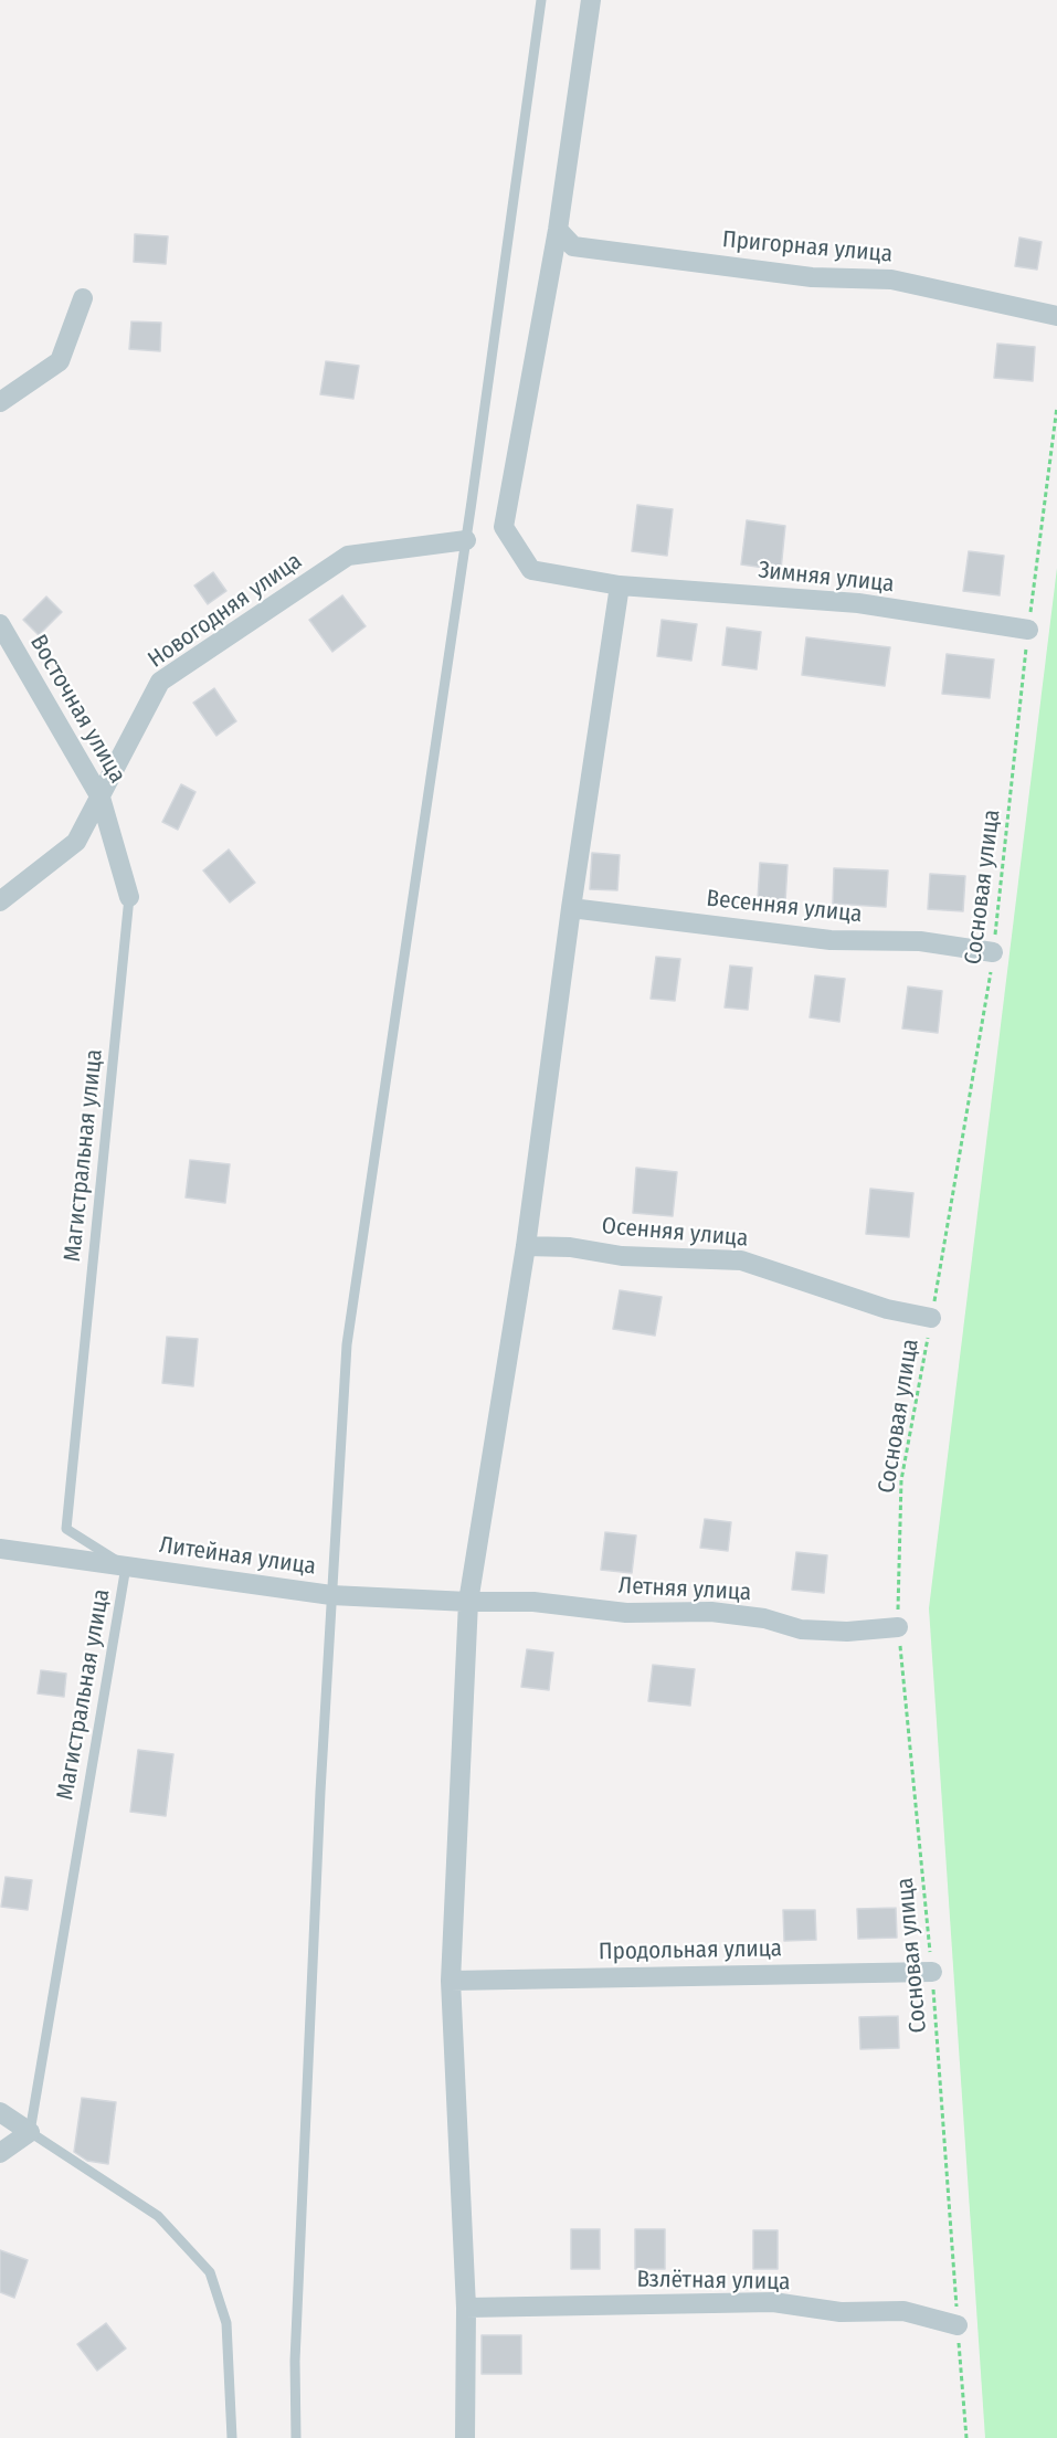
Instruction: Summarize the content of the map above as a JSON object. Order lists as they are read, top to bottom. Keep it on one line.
{"streets":{"street":["Пригорная улица","Зимняя улица","Новогодняя улица","Восточная улица","Весенняя улица","Осенняя улица","Литейная улица","Летняя улица","Продольная улица","Взлётная улица"],"lane":["Магистральная улица"],"path":["Сосновая улица"]},"crossings":[["Пригорная улица","Зимняя улица"],["Зимняя улица","Сосновая улица"],["Новогодняя улица","Восточная улица"],["Восточная улица","Магистральная улица"],["Сосновая улица","Весенняя улица"],["Сосновая улица","Осенняя улица"],["Сосновая улица","Летняя улица"],["Сосновая улица","Продольная улица"],["Сосновая улица","Взлётная улица"],["Магистральная улица","Литейная улица"],["Литейная улица","Летняя улица"]]}
